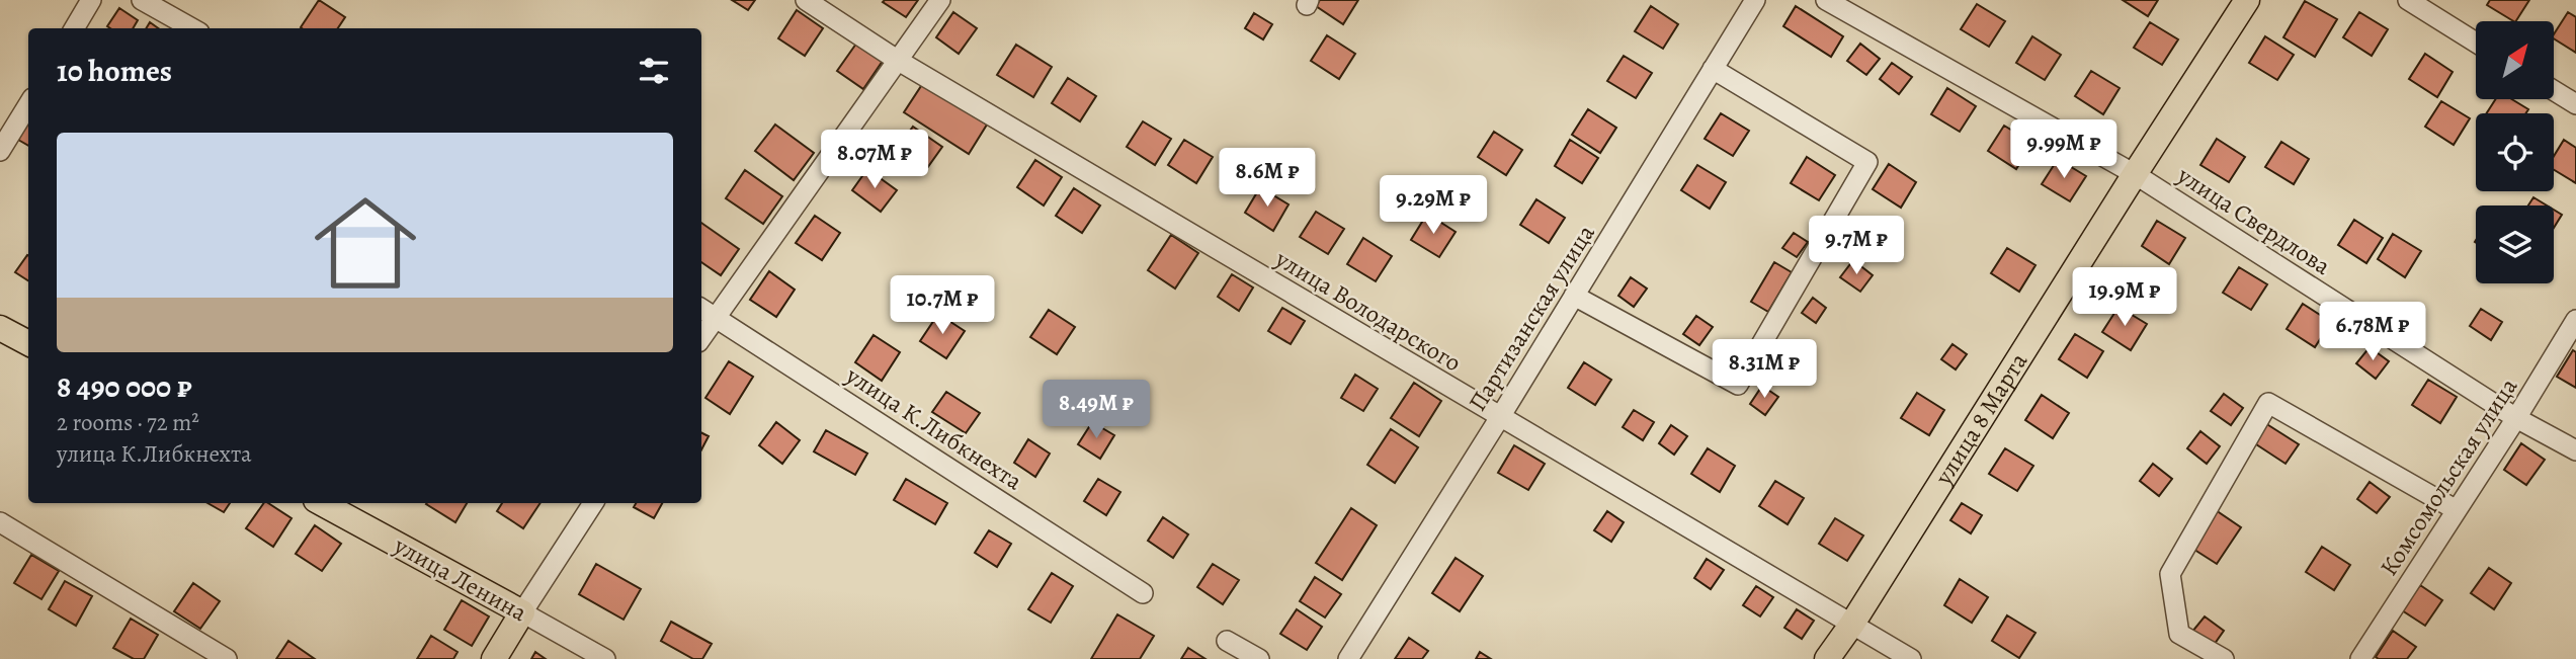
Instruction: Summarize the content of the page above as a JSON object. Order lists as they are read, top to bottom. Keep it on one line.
{"streets":{"main road":["улица 8 Марта","улица Ленина"],"street":["улица Свердлова","улица Володарского","Партизанская улица","улица К.Либкнехта","Комсомольская улица"]},"crossings":[["улица Свердлова","улица 8 Марта"],["улица Свердлова","Комсомольская улица"],["улица Володарского","Партизанская улица"],["улица Володарского","улица 8 Марта"]],"north":"top right","page":{"heading":"10 homes","list":[{"name":"8 490 000 ₽","note":"2 rooms · 72 m² · улица К.Либкнехта"}],"price":["9.99M ₽","8.07M ₽","8.6M ₽","9.29M ₽","9.7M ₽","19.9M ₽","10.7M ₽","6.78M ₽","8.31M ₽","8.49M ₽"]}}
